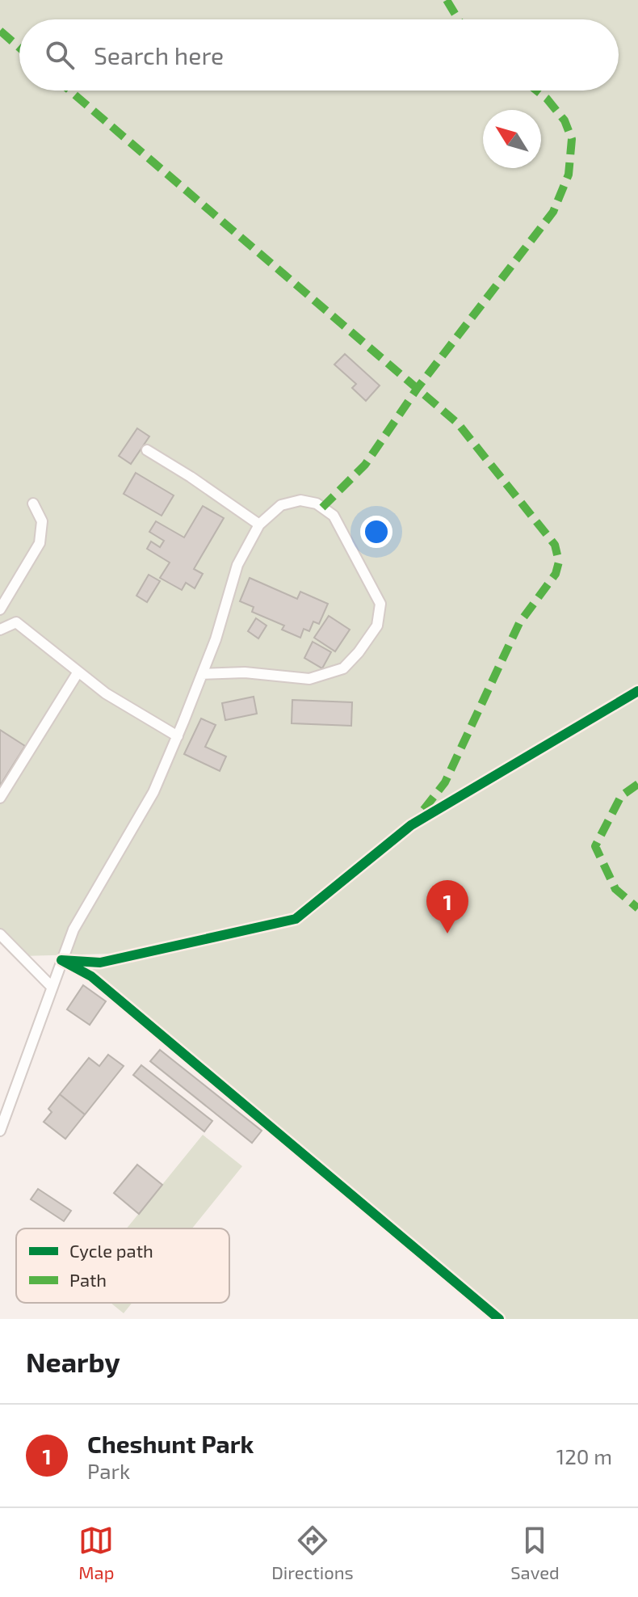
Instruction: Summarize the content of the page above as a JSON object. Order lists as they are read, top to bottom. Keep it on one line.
{"legend":["Cycle path","Path"],"north":"top left","page":{"search":"Search here","pins":"1","heading":"Nearby","list":[{"mark":"1","name":"Cheshunt Park","note":"Park","value":"120 m"}],"nav":["Map","Directions","Saved"]}}
